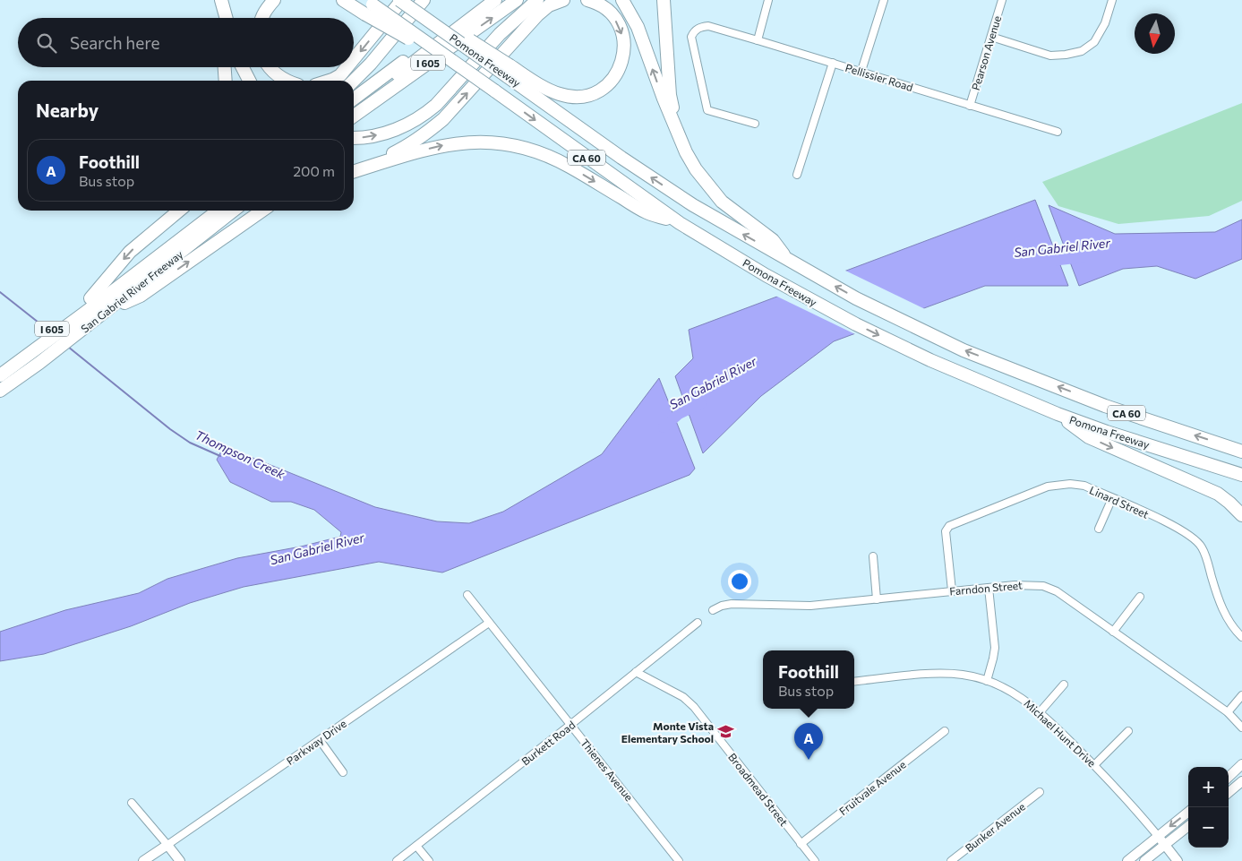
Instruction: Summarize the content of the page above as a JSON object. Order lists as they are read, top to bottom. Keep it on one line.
{"streets":{"highway":["Pomona Freeway","I 605","CA 60","San Gabriel River Freeway"],"main road":["Michael Hunt Drive","Parkway Drive"],"street":["Pearson Avenue","Pellissier Road","Linard Street","Farndon Street","Burkett Road","Thienes Avenue","Fruitvale Avenue","Broadmead Street","Bunker Avenue"]},"crossings":[["Pearson Avenue","Pellissier Road"],["Linard Street","Farndon Street"],["Parkway Drive","Thienes Avenue"],["Burkett Road","Thienes Avenue"],["Burkett Road","Broadmead Street"],["Fruitvale Avenue","Broadmead Street"]],"water":["San Gabriel River","Thompson Creek"],"places":{"school or university":["Monte Vista Elementary School"]},"north":"bottom","page":{"search":"Search here","heading":"Nearby","list":[{"mark":"A","name":"Foothill","note":"Bus stop","value":"200 m"}],"popup":["Foothill","Bus stop"],"pins":"A","map_buttons":["+","−"]}}
